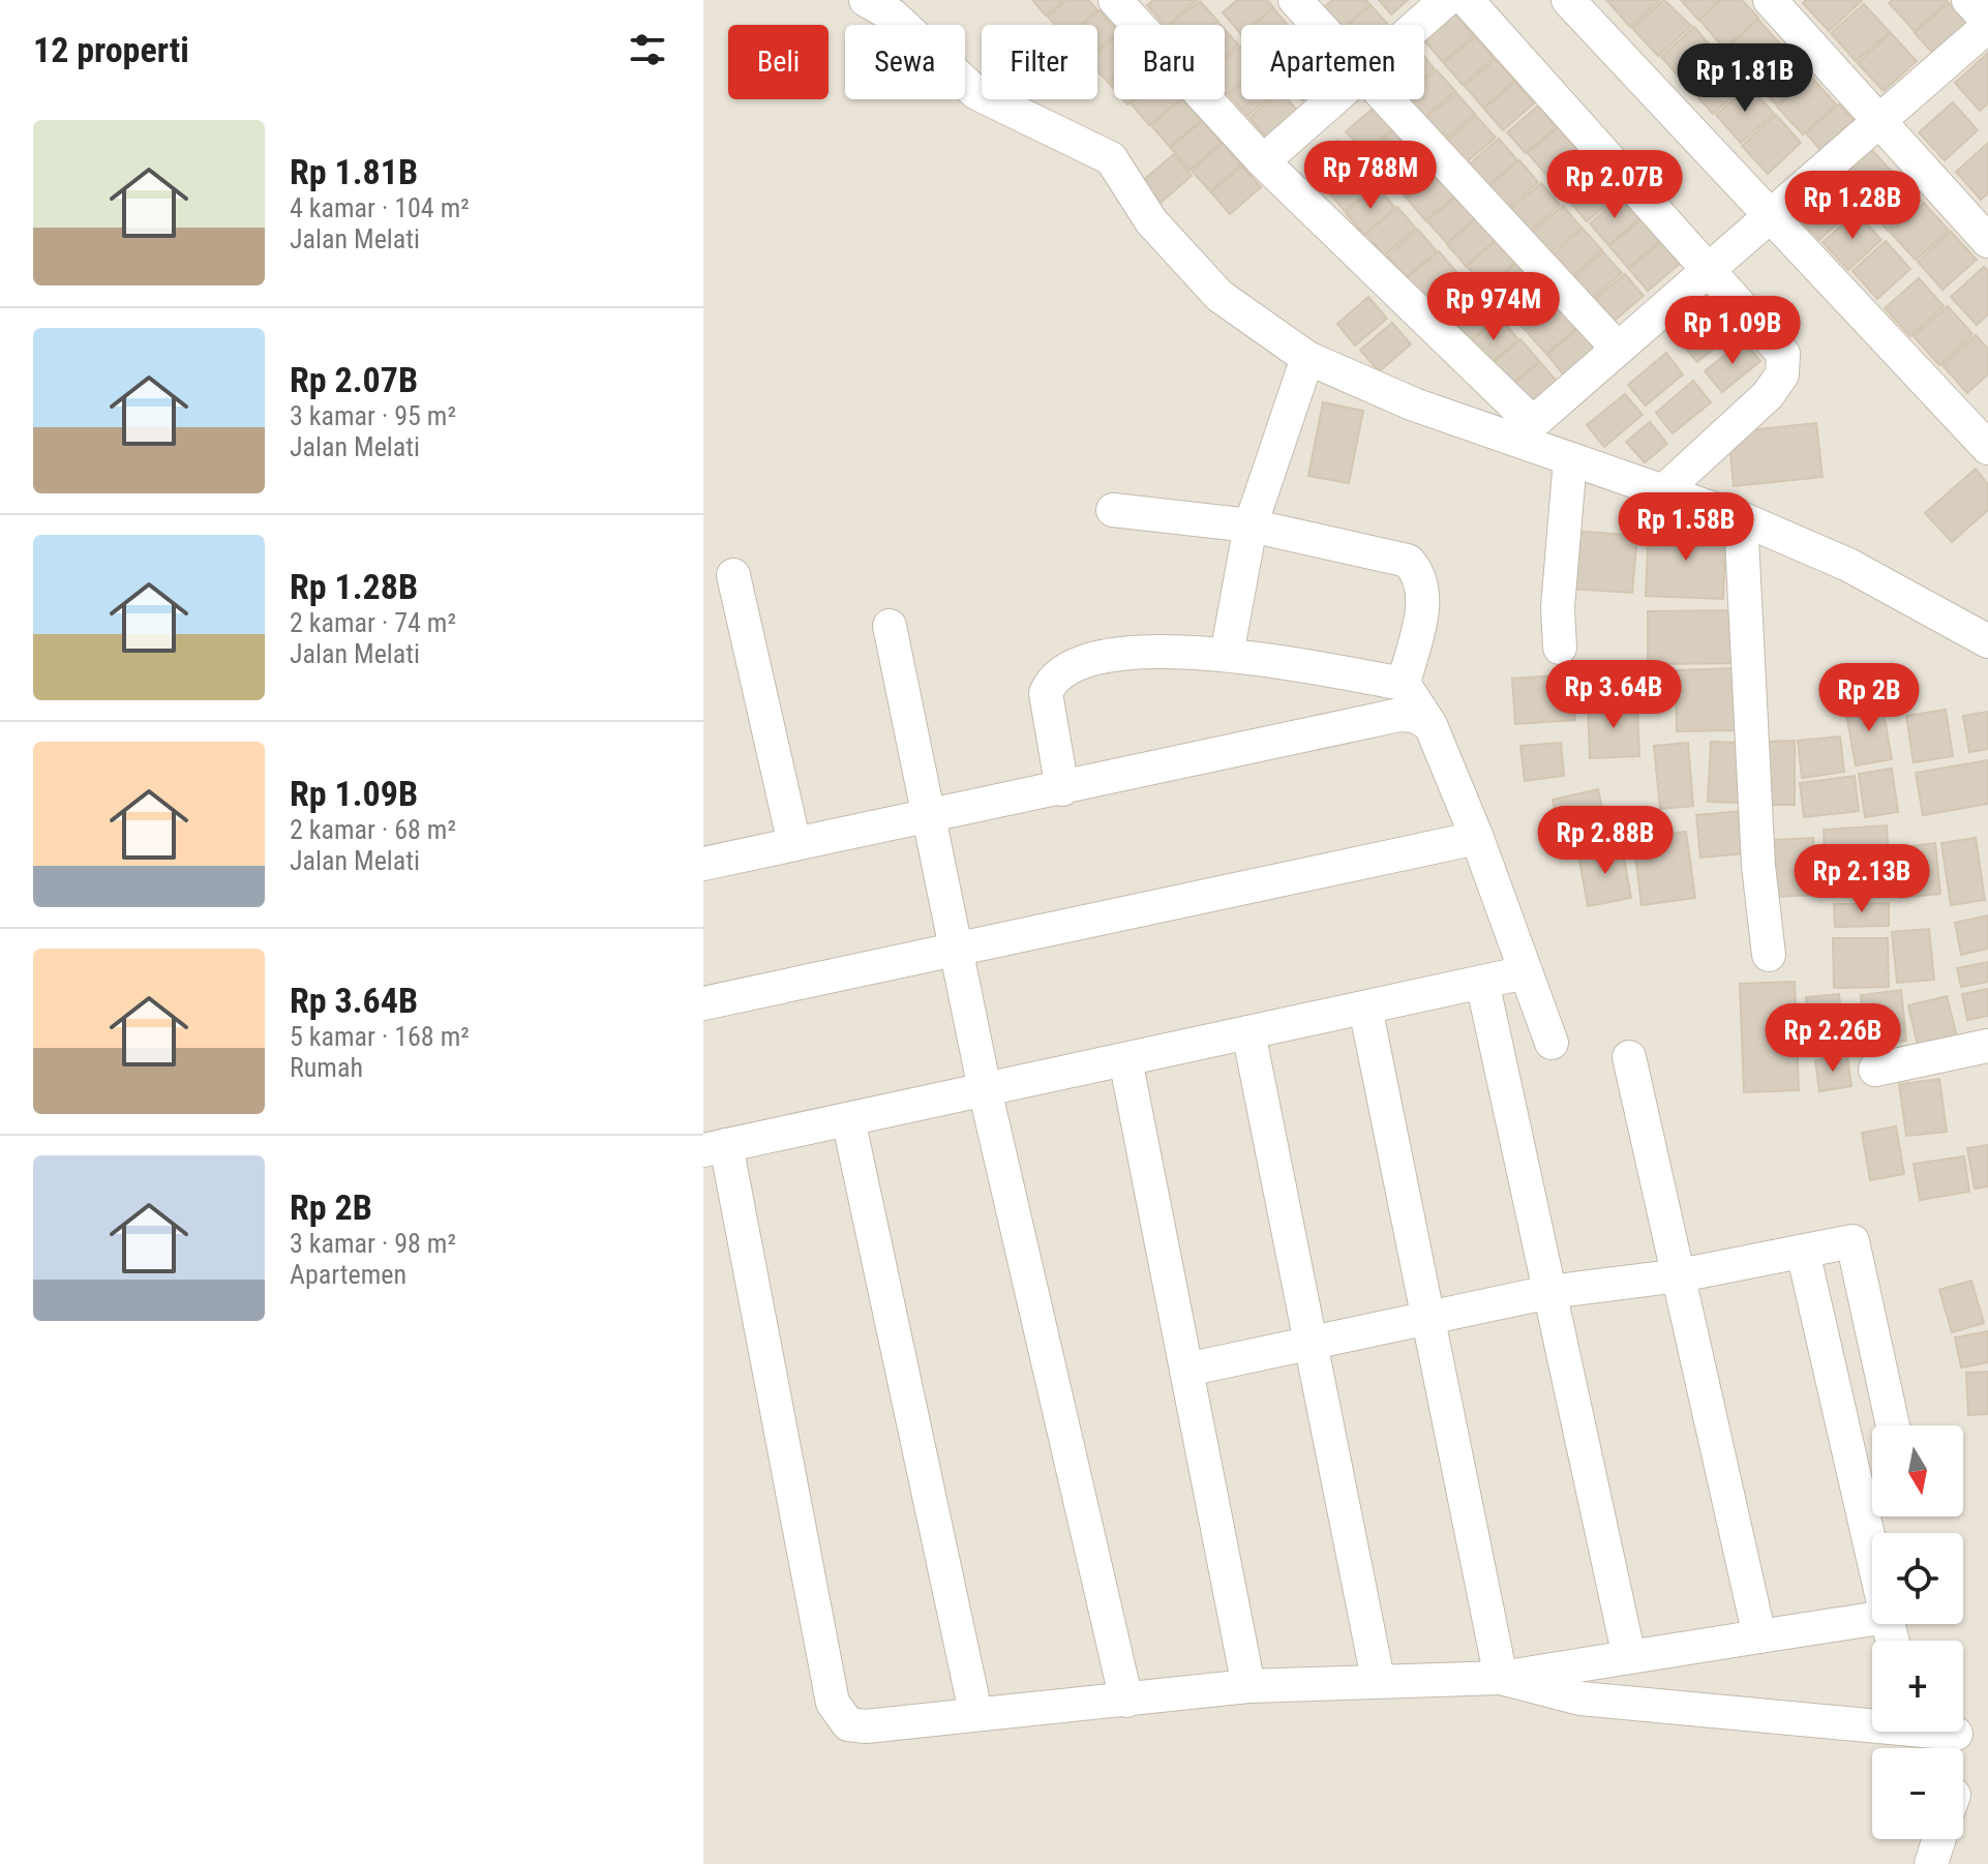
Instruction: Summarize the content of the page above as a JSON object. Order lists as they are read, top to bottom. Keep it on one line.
{"north":"bottom","page":{"heading":"12 properti","chip":["Beli","Sewa","Filter","Baru","Apartemen"],"price":["Rp 1.81B","Rp 788M","Rp 2.07B","Rp 1.28B","Rp 974M","Rp 1.09B","Rp 1.58B","Rp 3.64B","Rp 2B","Rp 2.88B","Rp 2.13B","Rp 2.26B"],"list":[{"name":"Rp 1.81B","note":"4 kamar · 104 m² · Jalan Melati"},{"name":"Rp 2.07B","note":"3 kamar · 95 m² · Jalan Melati"},{"name":"Rp 1.28B","note":"2 kamar · 74 m² · Jalan Melati"},{"name":"Rp 1.09B","note":"2 kamar · 68 m² · Jalan Melati"},{"name":"Rp 3.64B","note":"5 kamar · 168 m² · Rumah"},{"name":"Rp 2B","note":"3 kamar · 98 m² · Apartemen"}],"map_buttons":["+","−"]}}
